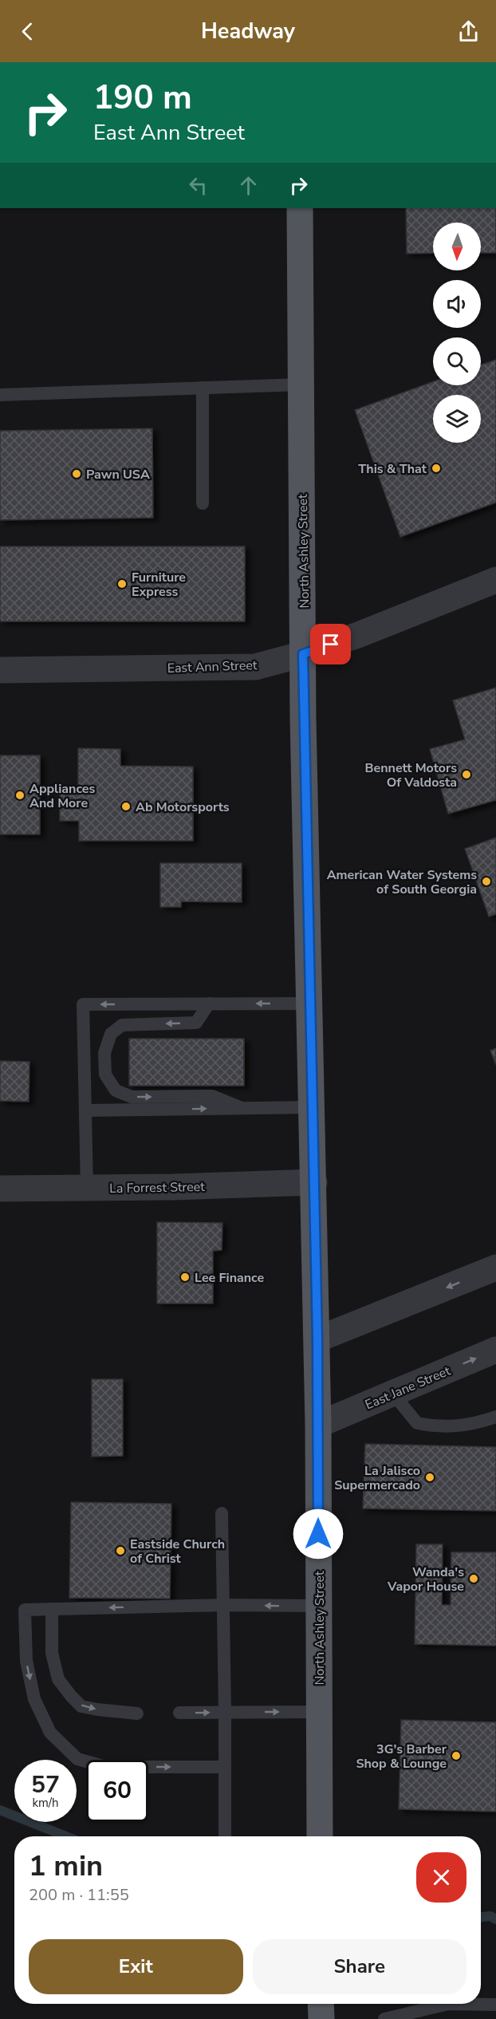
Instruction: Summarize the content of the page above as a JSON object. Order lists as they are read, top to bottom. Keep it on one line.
{"streets":{"main road":["North Ashley Street"],"street":["East Ann Street","La Forrest Street","East Jane Street"]},"crossings":[["North Ashley Street","East Ann Street"],["North Ashley Street","La Forrest Street"],["North Ashley Street","East Jane Street"]],"places":["This & That","Pawn USA","Furniture Express","Bennett Motors Of Valdosta","Appliances And More","Ab Motorsports","American Water Systems of South Georgia","Lee Finance","La Jalisco Supermercado","Eastside Church of Christ","Wanda's Vapor House","3G's Barber Shop & Lounge"],"north":"bottom","page":{"header":"Headway","turn":["190 m","East Ann Street"],"speed":"57 km/h","limit":"60","heading":["1 min","200 m · 11:55"],"buttons":["Exit","Share"]}}
